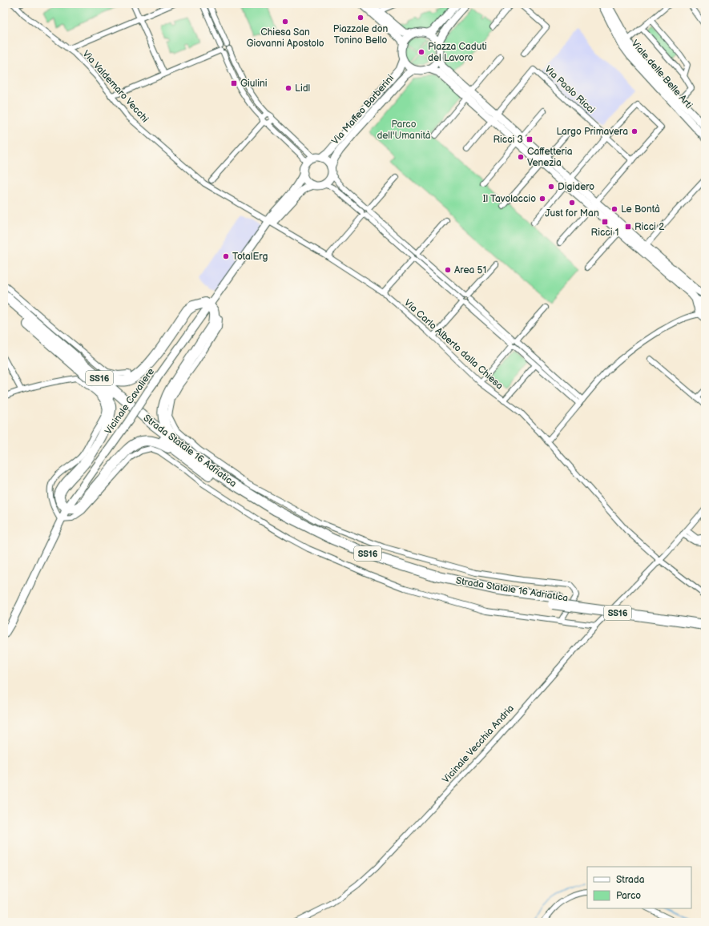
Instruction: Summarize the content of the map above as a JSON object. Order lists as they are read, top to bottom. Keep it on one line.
{"streets":{"highway":["SS16","Strada Statale 16 Adriatica"],"street":["Viale delle Belle Arti","Via Valdemaro Vecchi","Via Paolo Ricci","Via Maffeo Barberini","Via Carlo Alberto dalla Chiesa","Vicinale Cavaliere","Vicinale Vecchia Andria"]},"crossings":[["Via Valdemaro Vecchi","Via Carlo Alberto dalla Chiesa"],["Via Carlo Alberto dalla Chiesa","Vicinale Vecchia Andria"]],"parks":["Parco dell'Umanità"],"places":{"other":["Piazzale don Tonino Bello","Chiesa San Giovanni Apostolo","Piazza Caduti del Lavoro","Lidl","Largo Primavera","Caffetteria Venezia","Digidero","Il Tavolaccio","Just for Man","Le Bontà","TotalErg","Area 51"],"transit":["Giulini","Ricci 3","Ricci 1","Ricci 2"]},"legend":["Strada","Parco"]}
